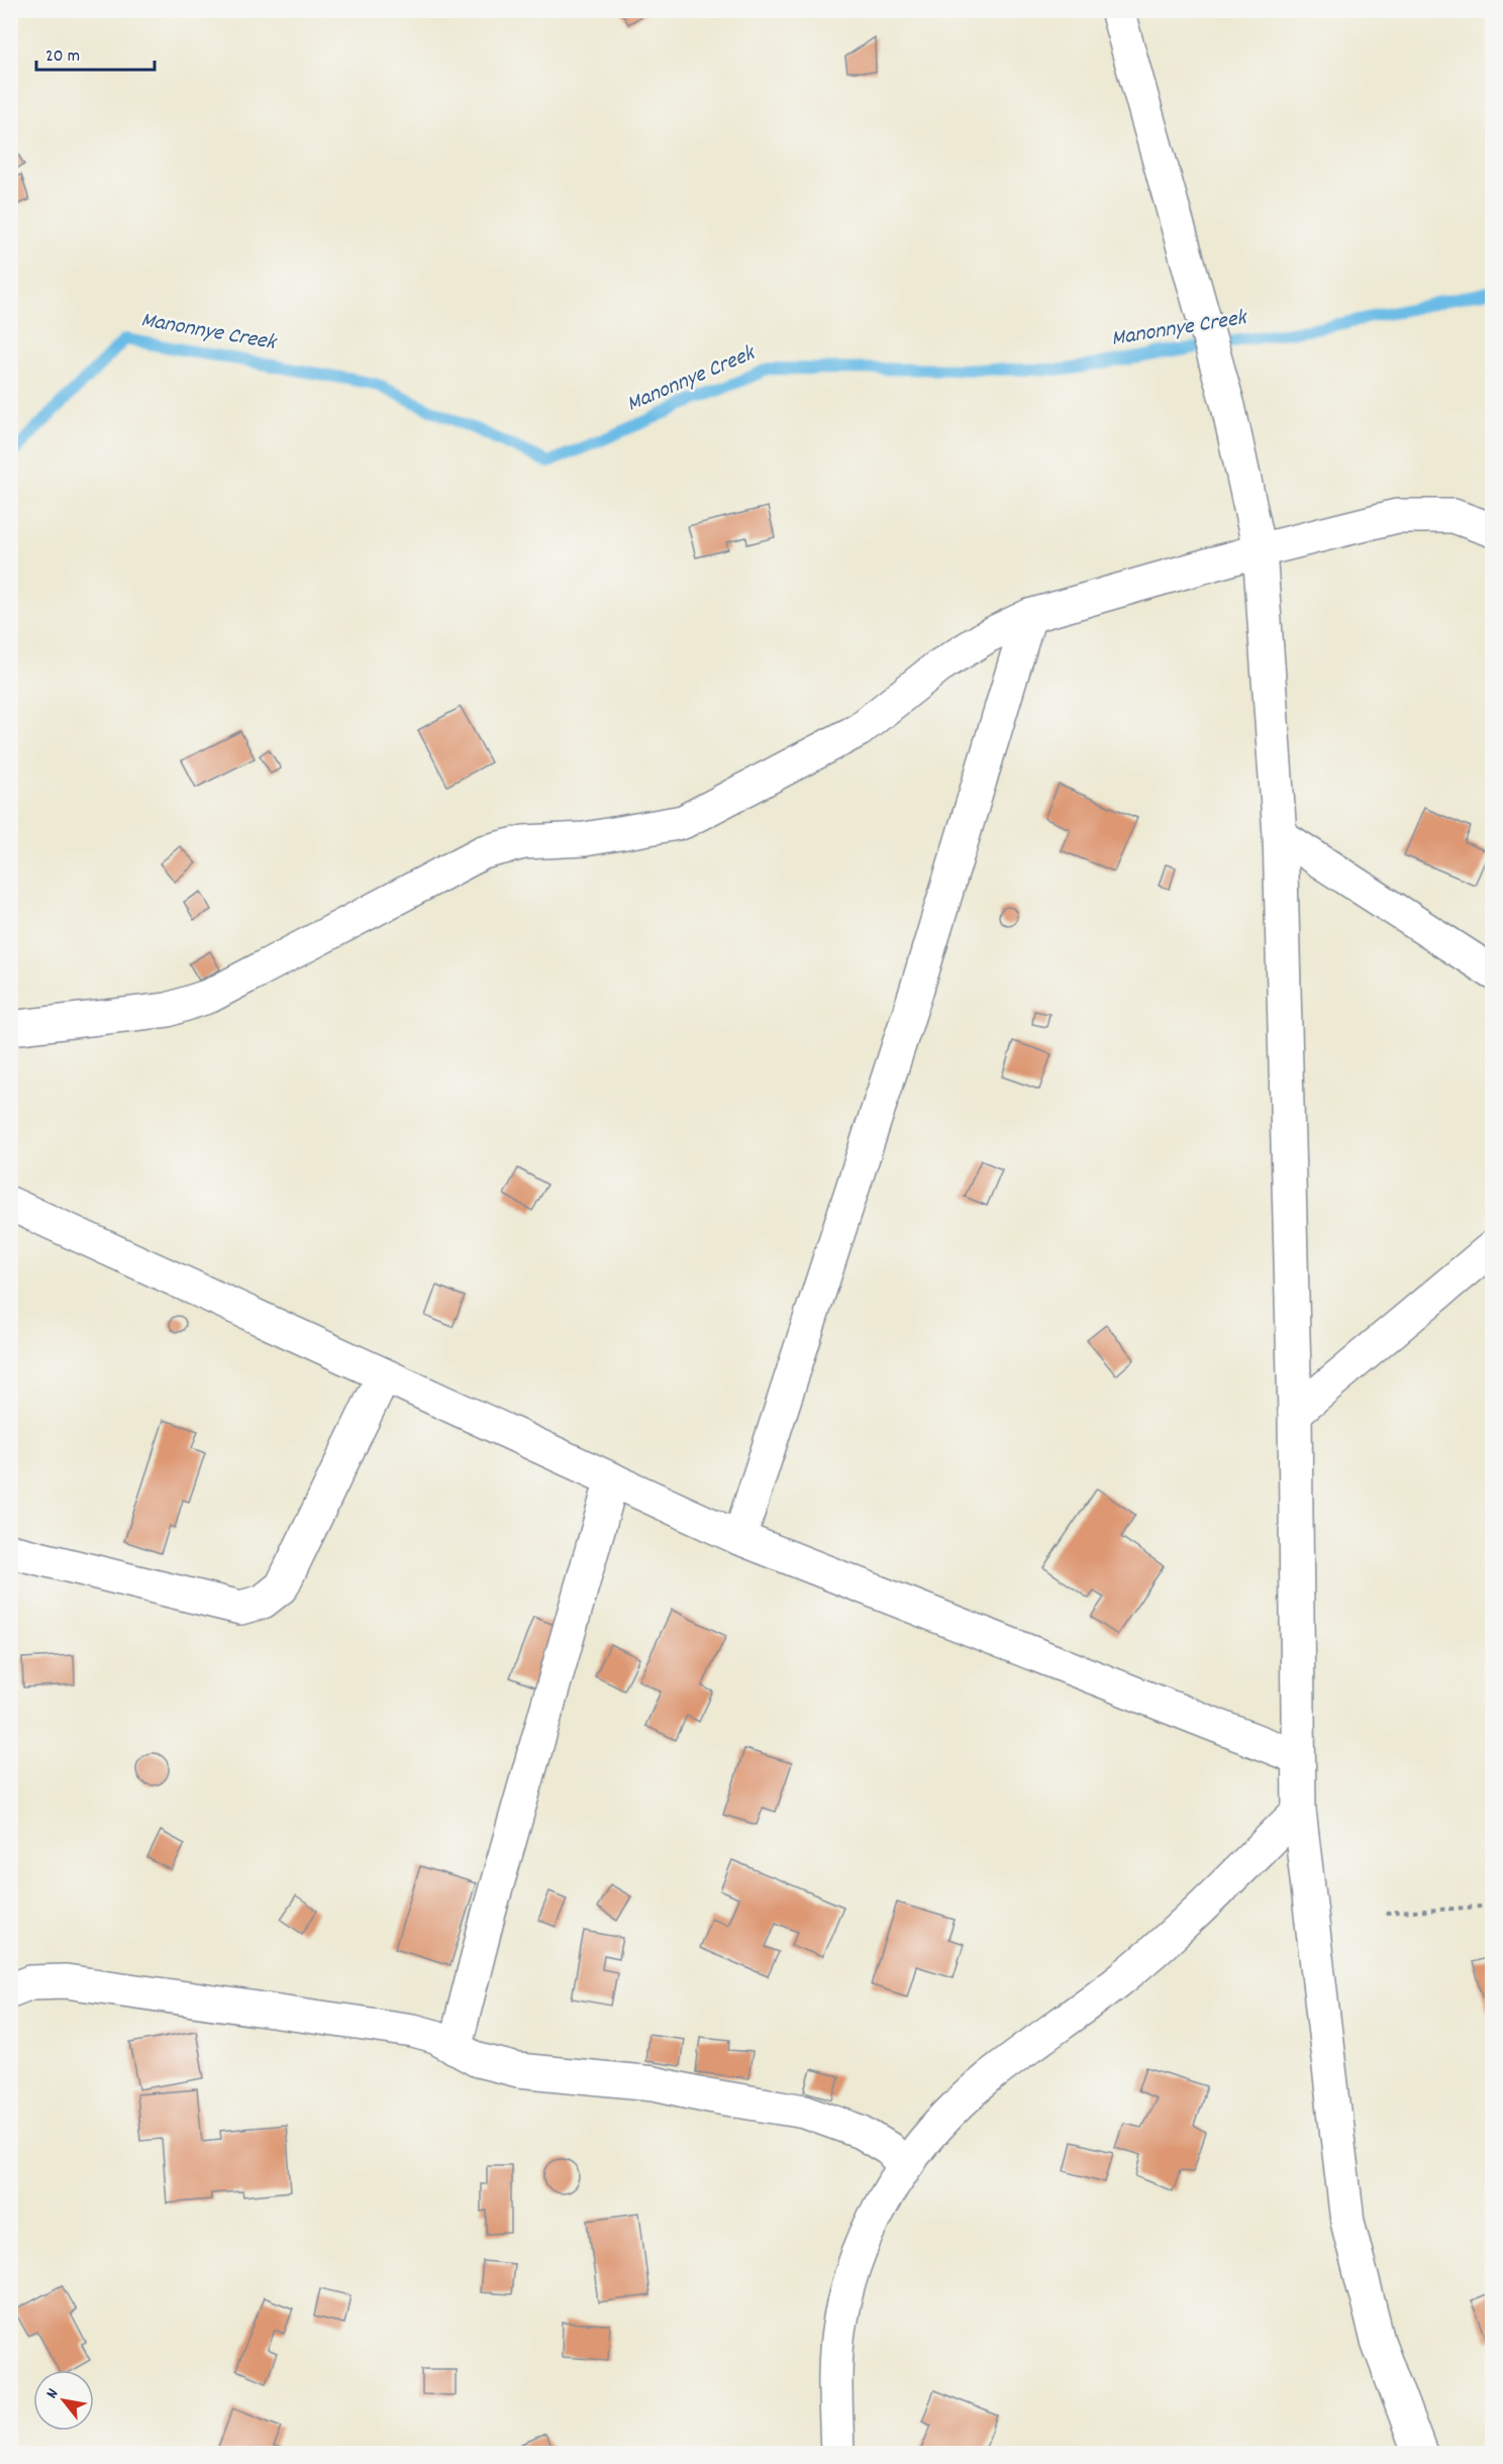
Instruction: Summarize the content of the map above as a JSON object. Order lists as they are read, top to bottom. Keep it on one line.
{"water":["Manonnye Creek"],"scale_bar":"20 m","north":"top left"}
